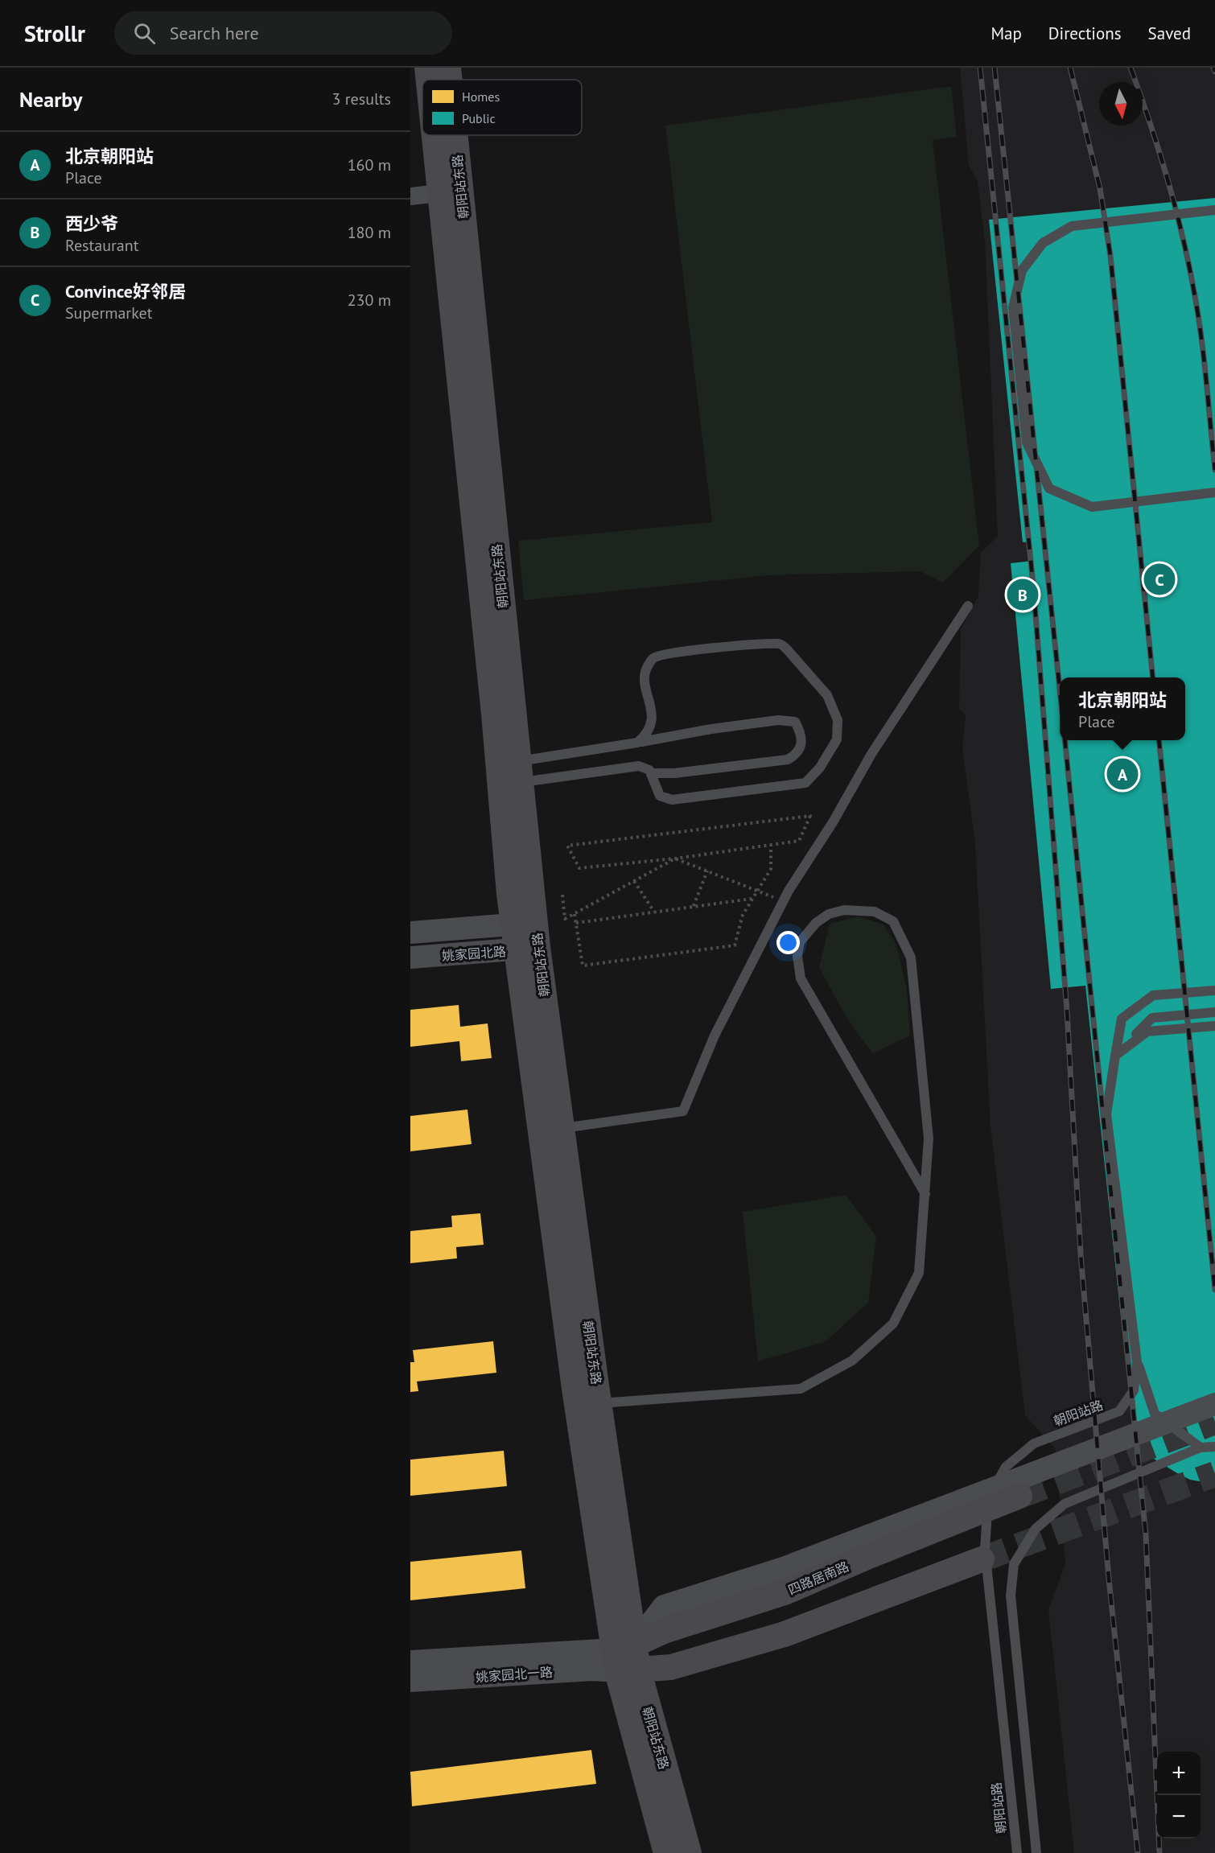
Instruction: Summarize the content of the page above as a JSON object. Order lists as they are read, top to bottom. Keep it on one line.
{"streets":{"main road":["朝阳站东路","四路居南路"],"street":["姚家园北路","姚家园北一路"],"lane":["朝阳站路"]},"crossings":[["朝阳站东路","姚家园北路"],["朝阳站东路","四路居南路"],["朝阳站东路","姚家园北一路"],["四路居南路","姚家园北一路"]],"legend":["Homes","Public"],"north":"bottom","page":{"header":"Strollr","search":"Search here","nav":["Map","Directions","Saved"],"heading":["Nearby","3 results"],"list":[{"mark":"A","name":"北京朝阳站","note":"Place","value":"160 m"},{"mark":"B","name":"西少爷","note":"Restaurant","value":"180 m"},{"mark":"C","name":"Convince好邻居","note":"Supermarket","value":"230 m"}],"pins":["C","B","A"],"popup":["北京朝阳站","Place"],"map_buttons":["+","−"]}}
